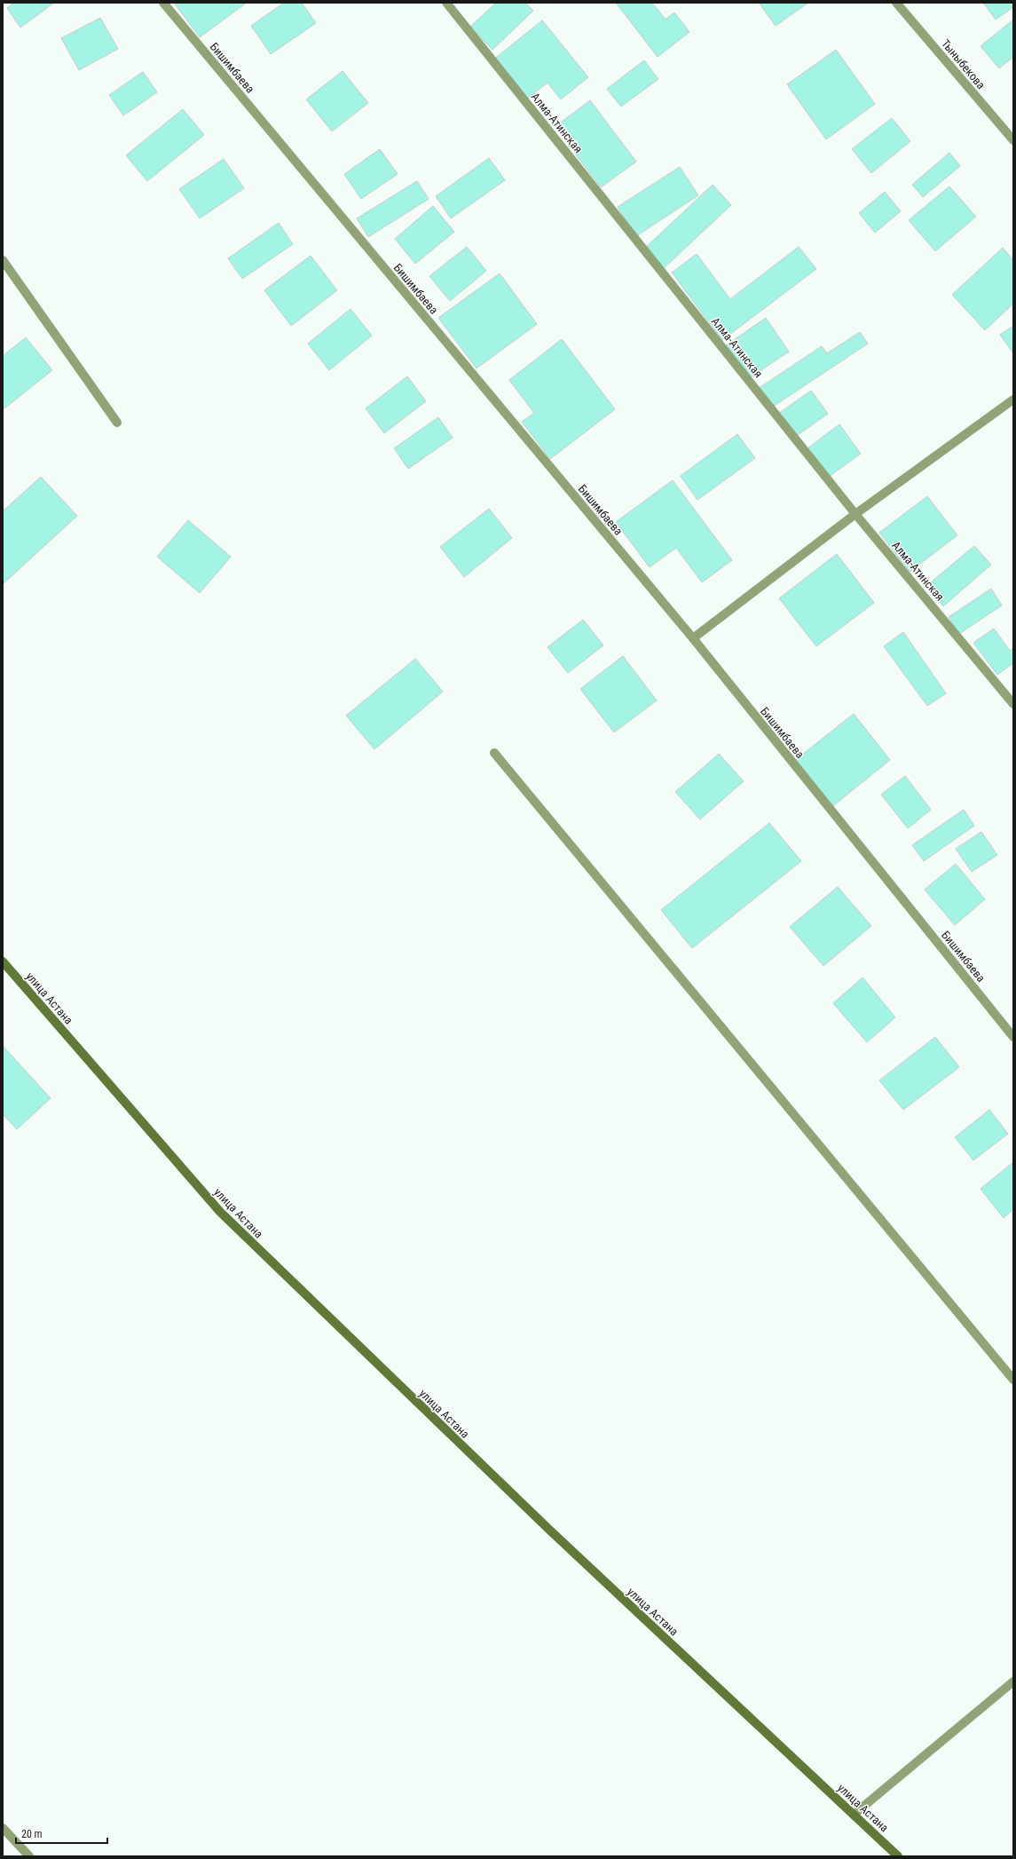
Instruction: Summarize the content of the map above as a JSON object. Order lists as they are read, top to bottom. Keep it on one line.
{"streets":{"main road":["улица Астана"],"street":["Тыныбекова","Бишимбаева","Алма-Атинская"]},"scale_bar":"20 m"}
